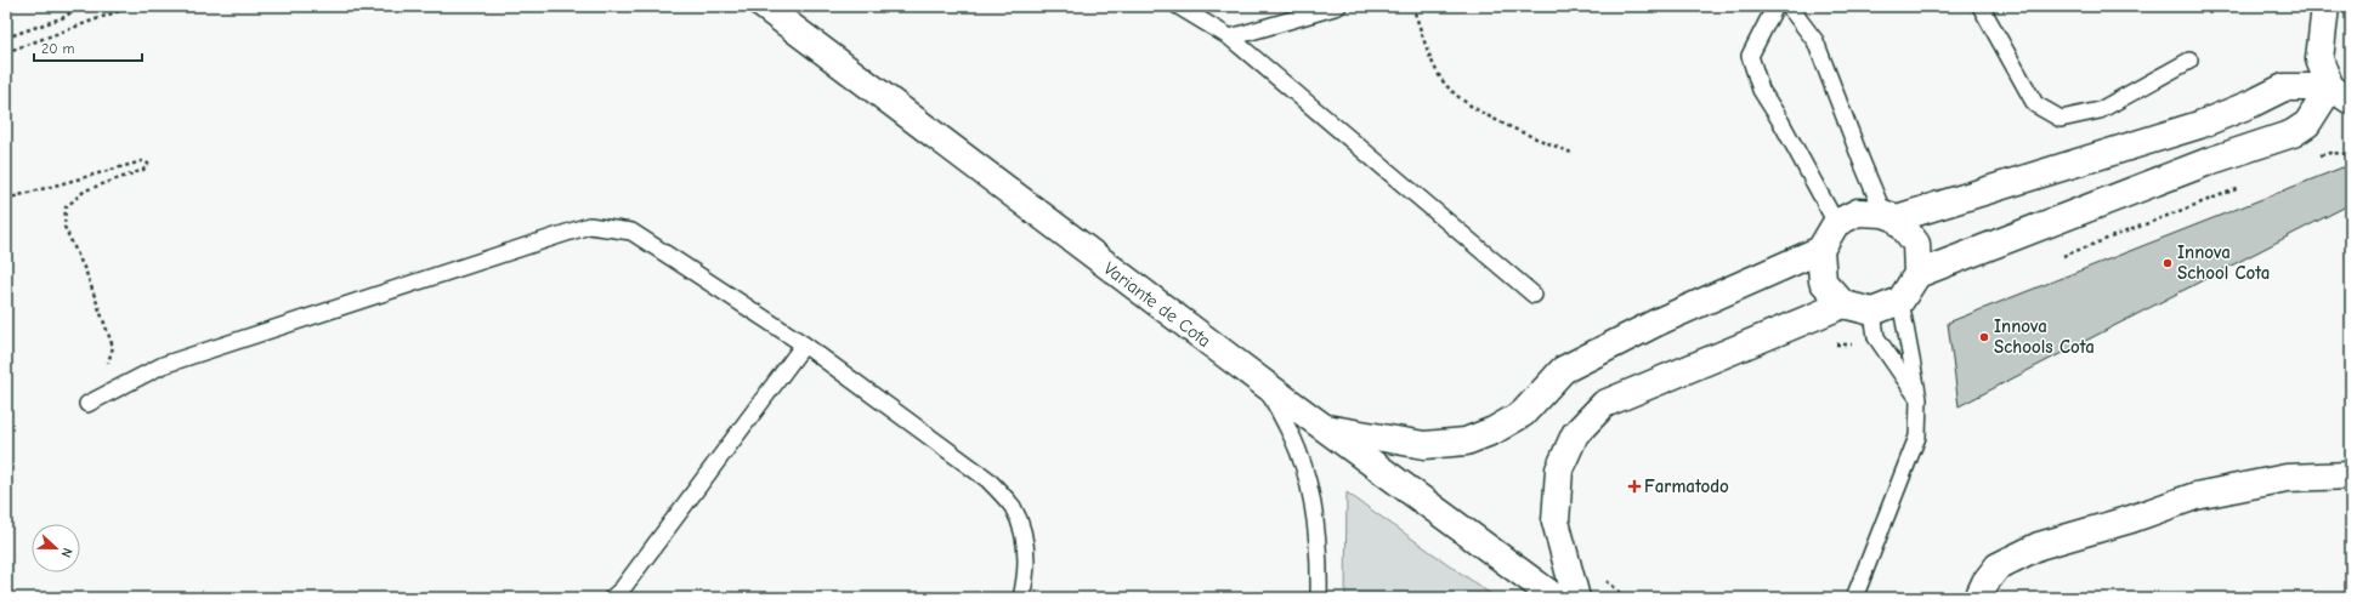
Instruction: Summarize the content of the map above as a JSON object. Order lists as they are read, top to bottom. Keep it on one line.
{"streets":{"street":["Variante de Cota"]},"places":{"other":["Innova School Cota","Innova Schools Cota"],"health":["Farmatodo"]},"scale_bar":"20 m","north":"right"}
